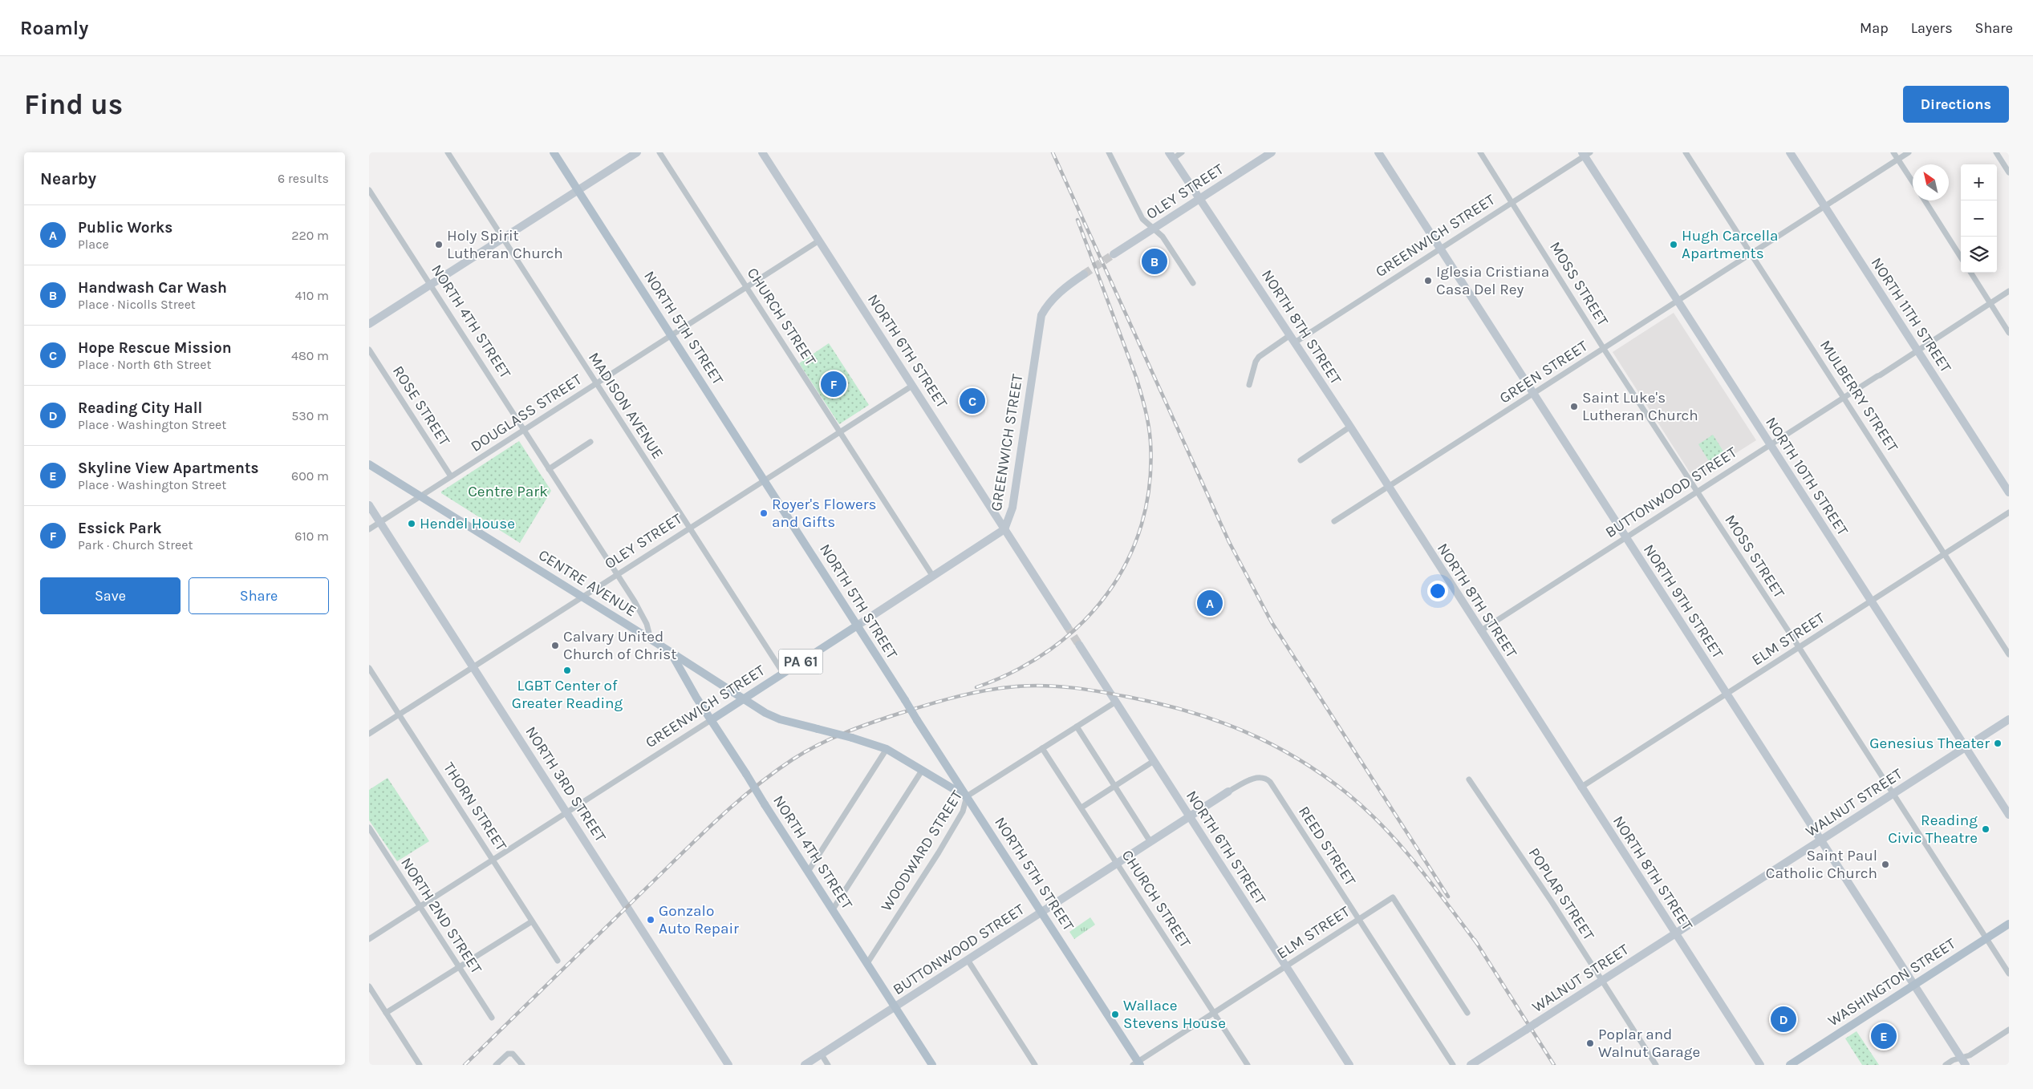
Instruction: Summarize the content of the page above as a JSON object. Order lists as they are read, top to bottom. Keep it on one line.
{"streets":{"main road":["GREENWICH STREET","NORTH 4TH STREET","NORTH 5TH STREET","CENTRE AVENUE","PA 61","WASHINGTON STREET"],"street":["OLEY STREET","MOSS STREET","NORTH 11TH STREET","CHURCH STREET","NORTH 8TH STREET","NORTH 6TH STREET","GREEN STREET","MULBERRY STREET","ROSE STREET","MADISON AVENUE","DOUGLASS STREET","NORTH 10TH STREET","BUTTONWOOD STREET","NORTH 9TH STREET","ELM STREET","NORTH 3RD STREET","WALNUT STREET","THORN STREET","REED STREET","WOODWARD STREET","POPLAR STREET","NORTH 2ND STREET"]},"crossings":[["OLEY STREET","CHURCH STREET"],["OLEY STREET","NORTH 4TH STREET"],["OLEY STREET","NORTH 8TH STREET"],["OLEY STREET","NORTH 5TH STREET"],["OLEY STREET","NORTH 6TH STREET"],["OLEY STREET","MADISON AVENUE"],["OLEY STREET","CENTRE AVENUE"],["OLEY STREET","NORTH 3RD STREET"],["OLEY STREET","THORN STREET"],["GREENWICH STREET","MOSS STREET"],["GREENWICH STREET","CHURCH STREET"],["GREENWICH STREET","NORTH 4TH STREET"],["GREENWICH STREET","NORTH 8TH STREET"],["GREENWICH STREET","NORTH 5TH STREET"],["GREENWICH STREET","NORTH 6TH STREET"],["GREENWICH STREET","MADISON AVENUE"],["GREENWICH STREET","NORTH 10TH STREET"],["GREENWICH STREET","CENTRE AVENUE"],["GREENWICH STREET","NORTH 9TH STREET"],["GREENWICH STREET","NORTH 3RD STREET"],["GREENWICH STREET","THORN STREET"],["GREENWICH STREET","NORTH 2ND STREET"],["MOSS STREET","GREEN STREET"],["MOSS STREET","BUTTONWOOD STREET"],["MOSS STREET","ELM STREET"],["MOSS STREET","WALNUT STREET"],["MOSS STREET","WASHINGTON STREET"],["NORTH 11TH STREET","GREEN STREET"],["NORTH 11TH STREET","BUTTONWOOD STREET"],["CHURCH STREET","DOUGLASS STREET"],["CHURCH STREET","BUTTONWOOD STREET"],["CHURCH STREET","ELM STREET"],["CHURCH STREET","WOODWARD STREET"],["NORTH 4TH STREET","DOUGLASS STREET"],["NORTH 4TH STREET","BUTTONWOOD STREET"],["NORTH 4TH STREET","CENTRE AVENUE"],["NORTH 4TH STREET","WOODWARD STREET"],["NORTH 8TH STREET","GREEN STREET"],["NORTH 8TH STREET","BUTTONWOOD STREET"],["NORTH 8TH STREET","ELM STREET"],["NORTH 8TH STREET","WALNUT STREET"],["NORTH 5TH STREET","DOUGLASS STREET"],["NORTH 5TH STREET","BUTTONWOOD STREET"],["NORTH 5TH STREET","CENTRE AVENUE"],["NORTH 5TH STREET","ELM STREET"],["NORTH 5TH STREET","WOODWARD STREET"],["NORTH 6TH STREET","DOUGLASS STREET"],["NORTH 6TH STREET","BUTTONWOOD STREET"],["NORTH 6TH STREET","ELM STREET"],["NORTH 6TH STREET","WOODWARD STREET"],["GREEN STREET","MULBERRY STREET"],["GREEN STREET","NORTH 10TH STREET"],["GREEN STREET","NORTH 9TH STREET"],["MULBERRY STREET","BUTTONWOOD STREET"],["MULBERRY STREET","ELM STREET"],["ROSE STREET","DOUGLASS STREET"],["MADISON AVENUE","DOUGLASS STREET"],["DOUGLASS STREET","CENTRE AVENUE"],["DOUGLASS STREET","NORTH 3RD STREET"],["NORTH 10TH STREET","BUTTONWOOD STREET"],["NORTH 10TH STREET","ELM STREET"],["NORTH 10TH STREET","WALNUT STREET"],["BUTTONWOOD STREET","NORTH 9TH STREET"],["BUTTONWOOD STREET","REED STREET"],["CENTRE AVENUE","WOODWARD STREET"],["NORTH 9TH STREET","ELM STREET"],["NORTH 9TH STREET","WALNUT STREET"],["NORTH 9TH STREET","WASHINGTON STREET"],["ELM STREET","REED STREET"],["WALNUT STREET","POPLAR STREET"]],"parks":["Centre Park"],"places":["Holy Spirit Lutheran Church","Hugh Carcella Apartments","Iglesia Cristiana Casa Del Rey","Saint Luke's Lutheran Church","Royer's Flowers and Gifts","Hendel House","Calvary United Church of Christ","LGBT Center of Greater Reading","Genesius Theater","Reading Civic Theatre","Saint Paul Catholic Church","Gonzalo Auto Repair","Wallace Stevens House","Poplar and Walnut Garage"],"north":"top left","page":{"header":"Roamly","nav":["Map","Layers","Share"],"buttons":["Directions",["Save","Share"]],"title":"Find us","heading":["Nearby","6 results"],"map_buttons":["+","−"],"list":[{"mark":"A","name":"Public Works","note":"Place","value":"220 m"},{"mark":"B","name":"Handwash Car Wash","note":"Place · Nicolls Street","value":"410 m"},{"mark":"C","name":"Hope Rescue Mission","note":"Place · North 6th Street","value":"480 m"},{"mark":"D","name":"Reading City Hall","note":"Place · Washington Street","value":"530 m"},{"mark":"E","name":"Skyline View Apartments","note":"Place · Washington Street","value":"600 m"},{"mark":"F","name":"Essick Park","note":"Park · Church Street","value":"610 m"}],"pins":["B","F","C","A","D","E"]}}
